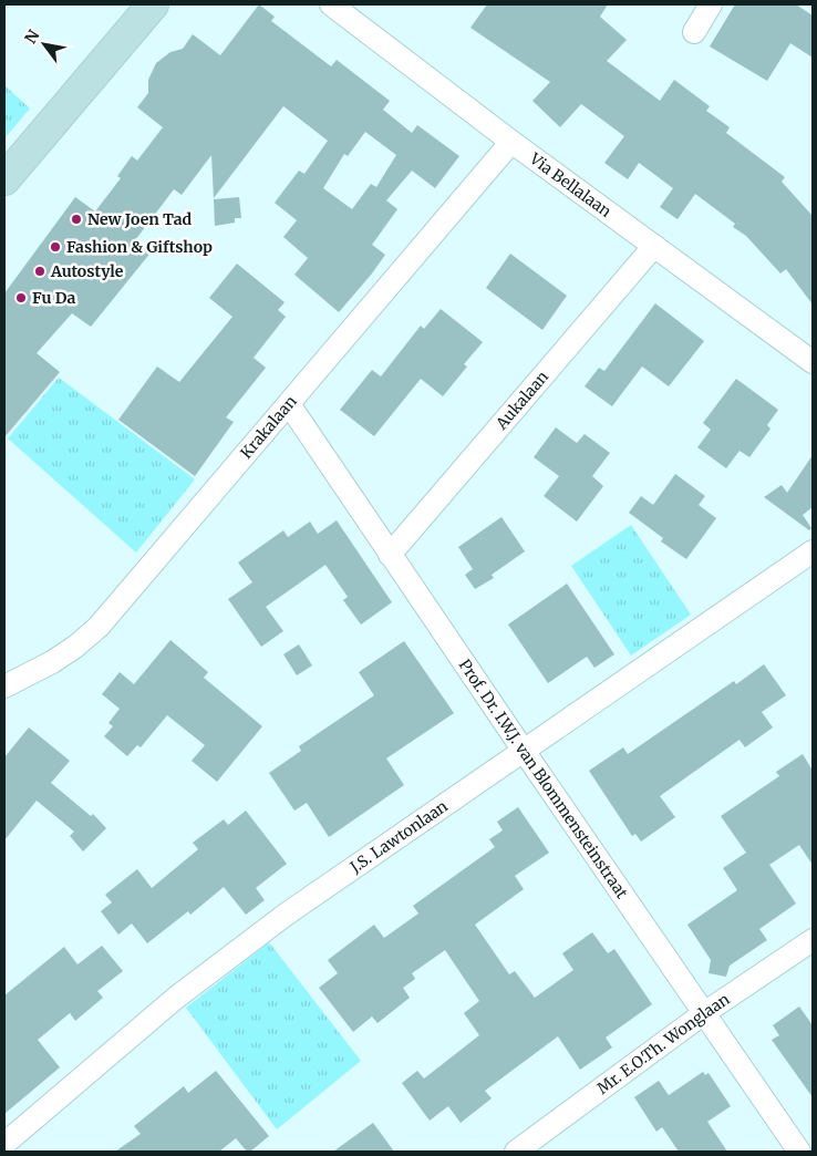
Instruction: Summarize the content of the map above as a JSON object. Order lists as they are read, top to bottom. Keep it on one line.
{"streets":{"street":["Via Bellalaan","Aukalaan","Krakalaan","Prof. Dr. I.W.J. van Blommensteinstraat","J.S. Lawtonlaan","Mr. E.O.Th. Wonglaan"]},"crossings":[["Via Bellalaan","Aukalaan"],["Via Bellalaan","Krakalaan"],["Aukalaan","Prof. Dr. I.W.J. van Blommensteinstraat"],["Krakalaan","Prof. Dr. I.W.J. van Blommensteinstraat"],["Prof. Dr. I.W.J. van Blommensteinstraat","J.S. Lawtonlaan"],["Prof. Dr. I.W.J. van Blommensteinstraat","Mr. E.O.Th. Wonglaan"]],"places":["New Joen Tad","Fashion & Giftshop","Autostyle","Fu Da"],"north":"top left"}
